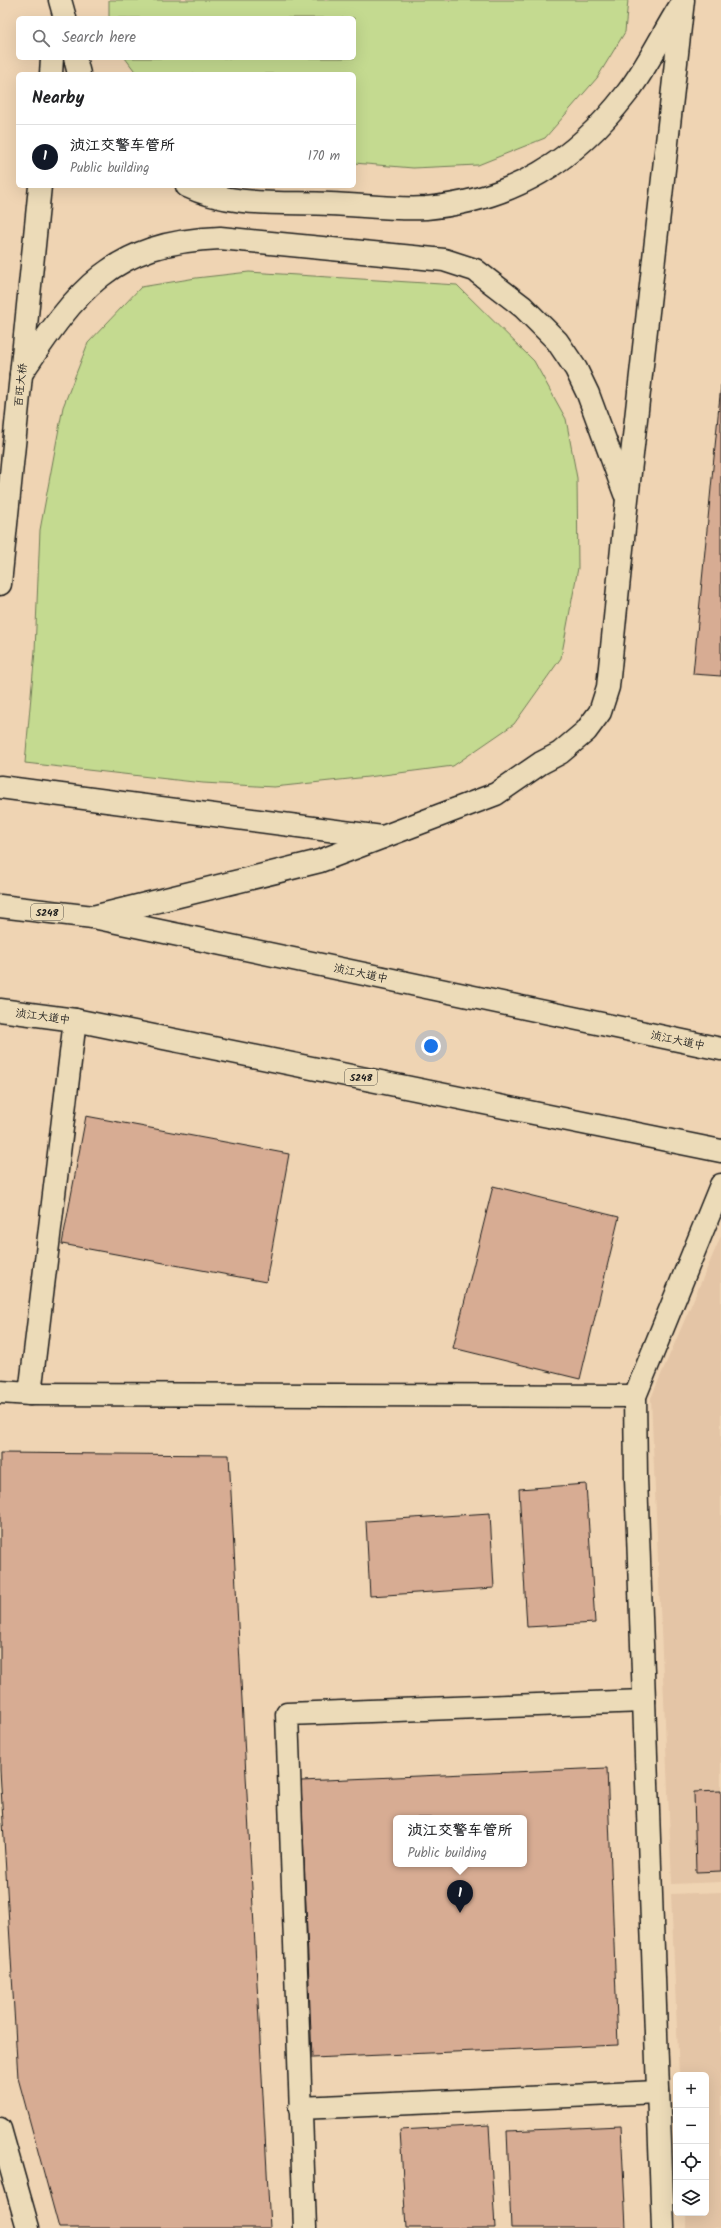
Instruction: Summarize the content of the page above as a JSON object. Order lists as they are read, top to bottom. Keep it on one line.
{"streets":{"main road":["百旺大桥","S248","浈江大道中"]},"page":{"search":"Search here","heading":"Nearby","list":[{"mark":"1","name":"浈江交警车管所","note":"Public building","value":"170 m"}],"popup":["浈江交警车管所","Public building"],"pins":"1","map_buttons":["+","−"]}}
